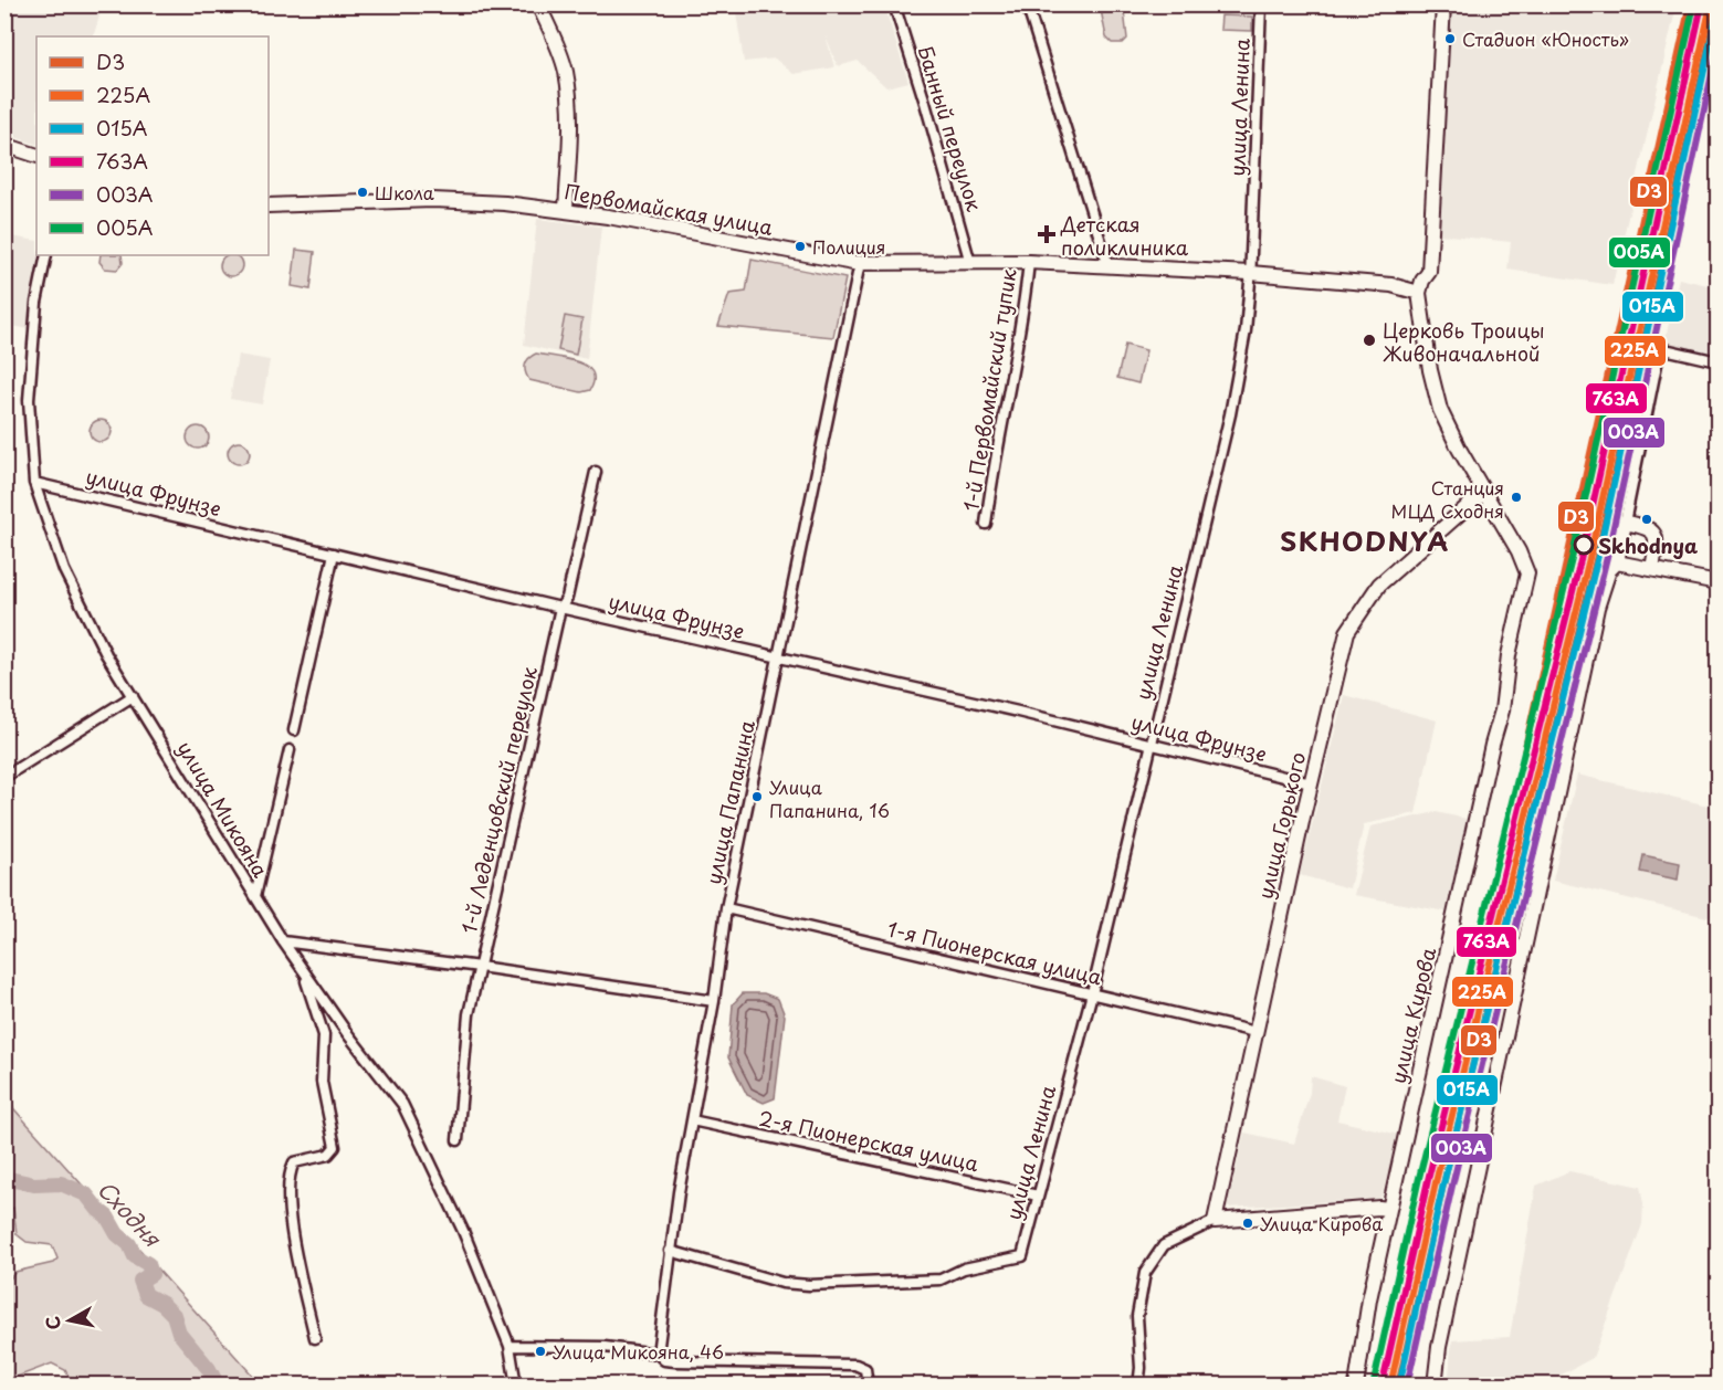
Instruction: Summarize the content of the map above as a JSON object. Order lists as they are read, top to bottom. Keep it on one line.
{"streets":{"street":["улица Ленина","Банный переулок","Первомайская улица","1-й Первомайский тупик","улица Фрунзе","1-й Леденцовский переулок","улица Папанина","улица Микояна","улица Горького","1-я Пионерская улица","улица Кирова","2-я Пионерская улица"]},"crossings":[["улица Ленина","Первомайская улица"],["улица Ленина","улица Фрунзе"],["улица Ленина","улица Папанина"],["улица Ленина","1-я Пионерская улица"],["улица Ленина","2-я Пионерская улица"],["Банный переулок","Первомайская улица"],["Первомайская улица","1-й Первомайский тупик"],["Первомайская улица","улица Папанина"],["Первомайская улица","улица Кирова"],["улица Фрунзе","1-й Леденцовский переулок"],["улица Фрунзе","улица Папанина"],["улица Фрунзе","улица Микояна"],["улица Фрунзе","улица Горького"],["улица Папанина","1-я Пионерская улица"],["улица Папанина","2-я Пионерская улица"],["улица Горького","1-я Пионерская улица"],["улица Горького","улица Кирова"]],"districts":["SKHODNYA"],"water":["Сходня"],"places":{"other":["Стадион «Юность»","Школа","Полиция","Церковь Троицы Живоначальной","Станция МЦД Сходня","Skhodnya","Улица Папанина, 16","Улица Кирова","Улица Микояна, 46"],"health":["Детская поликлиника"]},"lines":["transit line D3","transit line 225А","transit line 763А","transit line 005А","transit line 015А","transit line 003А"],"legend":["D3","225А","015А","763А","003А","005А"],"north":"left"}
